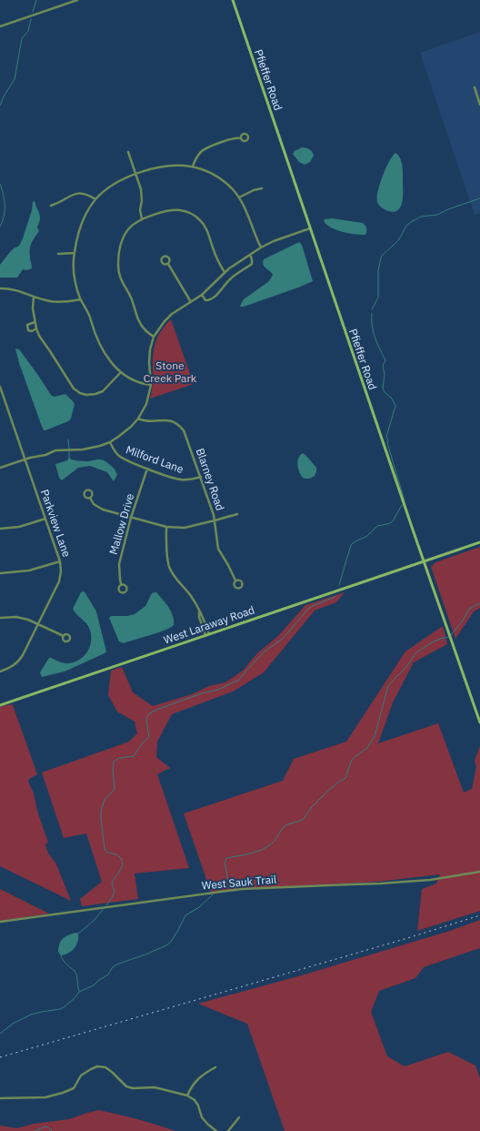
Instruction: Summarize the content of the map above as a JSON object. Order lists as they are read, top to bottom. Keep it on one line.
{"streets":{"street":["Pfieffer Road","Milford Lane","Blarney Road","Parkview Lane","Mallow Drive","West Laraway Road","West Sauk Trail"]},"crossings":[["Pfieffer Road","West Laraway Road"],["Milford Lane","Blarney Road"],["Milford Lane","Mallow Drive"]],"parks":["Stone Creek Park"]}
